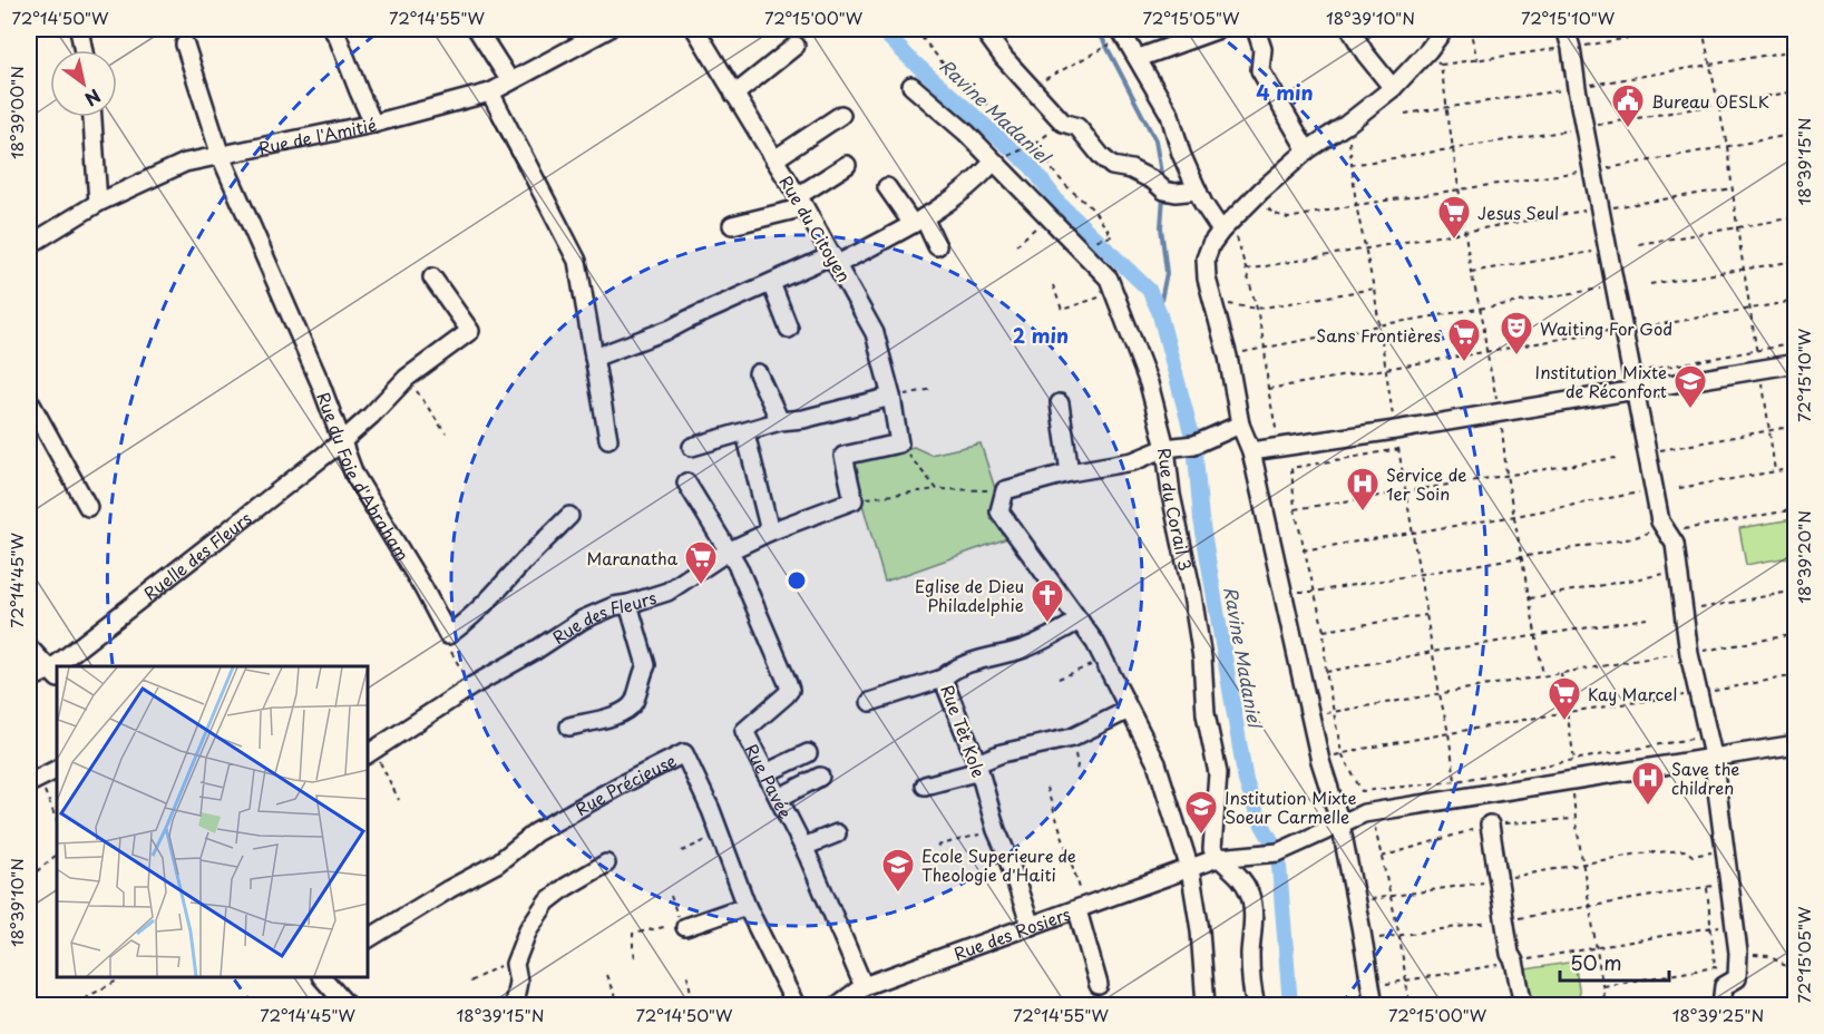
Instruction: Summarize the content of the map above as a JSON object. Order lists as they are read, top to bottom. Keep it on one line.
{"streets":{"street":["Rue de l'Amitié","Rue du Citoyen","Rue du Foie d'Abraham","Rue du Corail 3","Ruelle des Fleurs","Rue des Fleurs","Rue Tèt Kole","Rue Pavée","Rue Précieuse","Rue des Rosiers"]},"crossings":[["Rue de l'Amitié","Rue du Foie d'Abraham"],["Rue du Foie d'Abraham","Ruelle des Fleurs"],["Rue du Corail 3","Rue des Rosiers"],["Rue des Fleurs","Rue Pavée"],["Rue Tèt Kole","Rue des Rosiers"],["Rue Pavée","Rue des Rosiers"]],"water":["Ravine Madaniel"],"places":{"public building":["Bureau OESLK"],"supermarket":["Jesus Seul","Sans Frontières","Maranatha","Kay Marcel"],"theatre":["Waiting For God"],"school or university":["Institution Mixte de Réconfort","Institution Mixte Soeur Carmelle","Ecole Superieure de Theologie d'Haiti"],"hospital":["Service de 1er Soin","Save the children"],"church":["Eglise de Dieu Philadelphie"]},"scale_bar":"50 m","north":"bottom right","coordinates":["72°14'50\"W","72°14'55\"W","72°15'00\"W","72°15'05\"W","18°39'10\"N","72°15'10\"W","18°39'00\"N","18°39'15\"N","18°39'20\"N","72°14'45\"W","18°39'25\"N"],"rings":["4 min","2 min"]}
